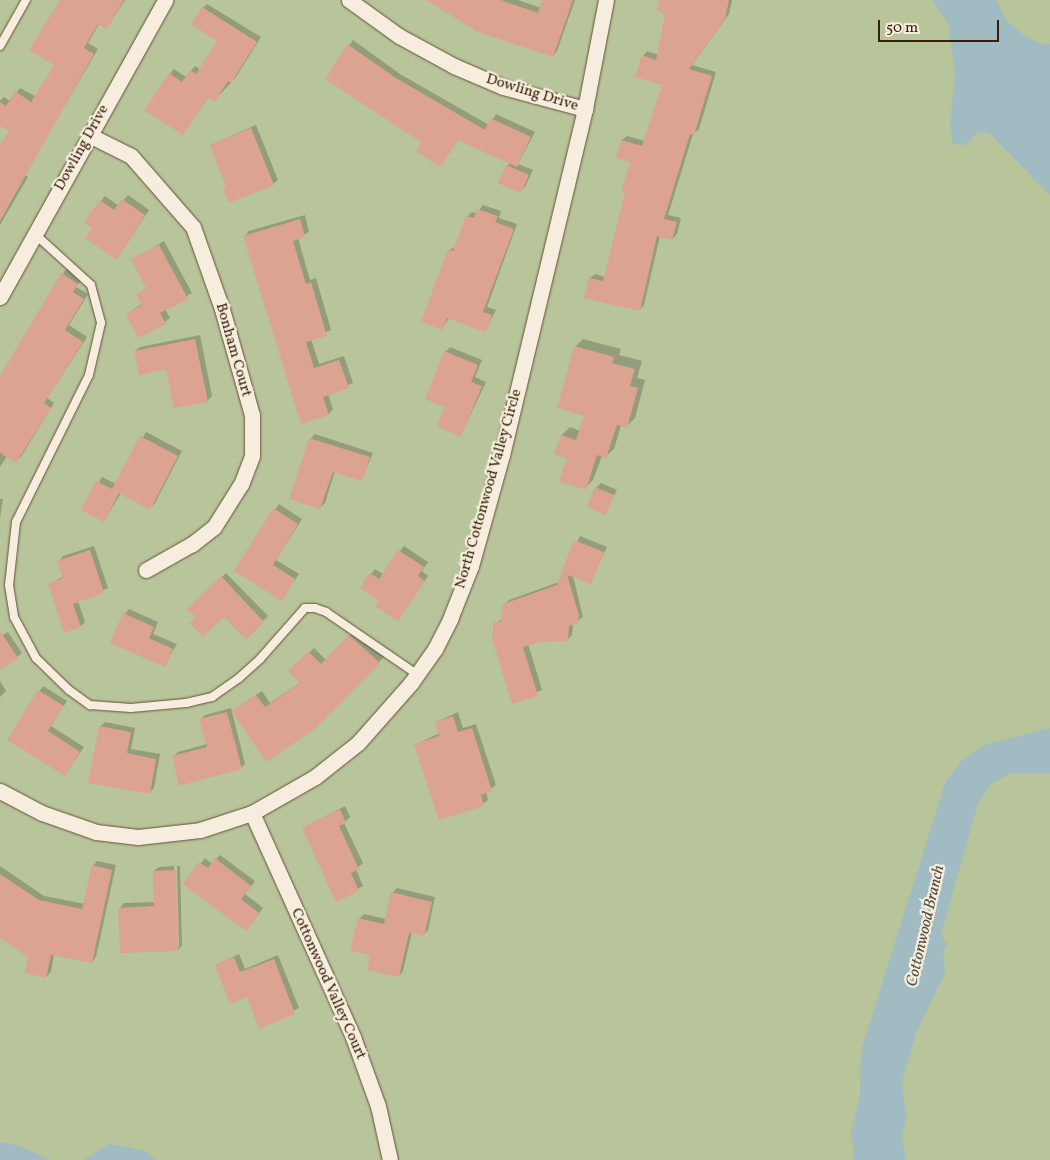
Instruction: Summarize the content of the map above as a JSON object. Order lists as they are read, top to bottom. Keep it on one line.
{"streets":{"street":["Dowling Drive","Bonham Court","North Cottonwood Valley Circle","Cottonwood Valley Court"]},"crossings":[["Dowling Drive","Bonham Court"],["Dowling Drive","North Cottonwood Valley Circle"],["North Cottonwood Valley Circle","Cottonwood Valley Court"]],"water":["Cottonwood Branch"],"scale_bar":"50 m"}
